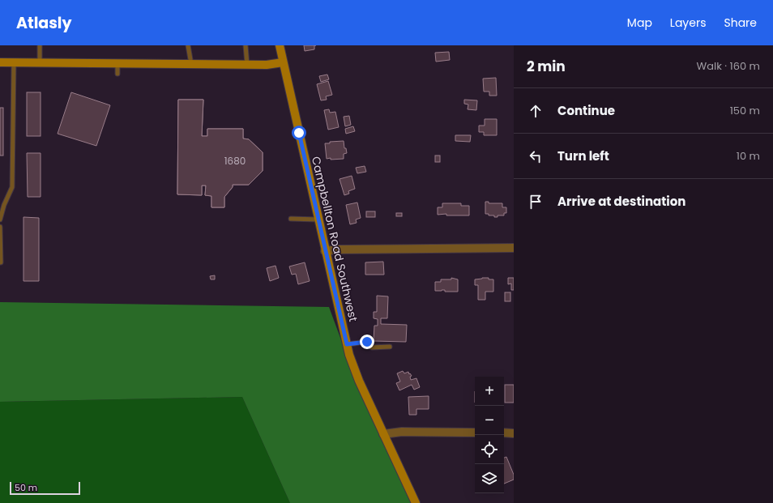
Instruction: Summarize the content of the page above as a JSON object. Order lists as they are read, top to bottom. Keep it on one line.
{"streets":{"main road":["Campbellton Road Southwest"]},"house_numbers":["1680"],"scale_bar":"50 m","page":{"header":"Atlasly","nav":["Map","Layers","Share"],"heading":["2 min","Walk · 160 m"],"list":[["Continue","150 m"],["Turn left","10 m"],"Arrive at destination"],"map_buttons":["+","−"],"scale":"50 m"}}
